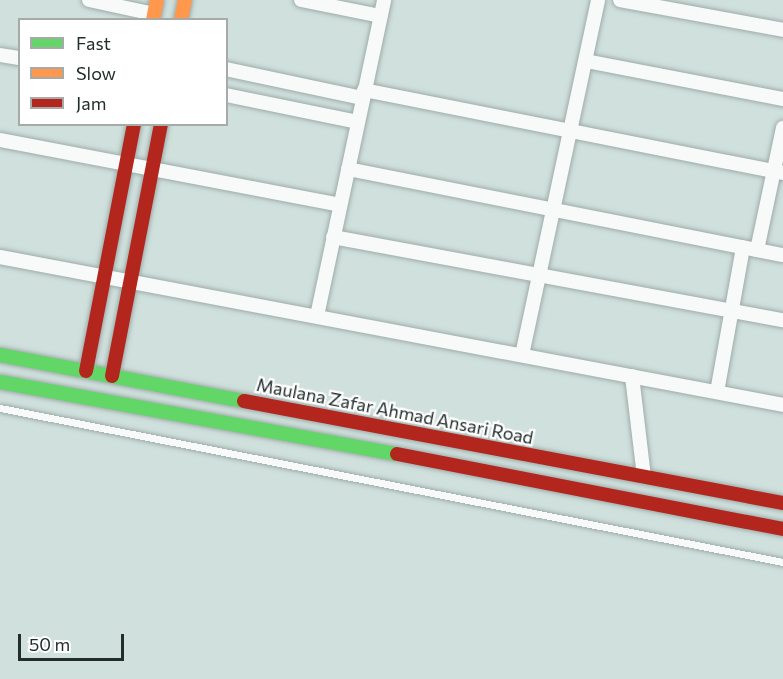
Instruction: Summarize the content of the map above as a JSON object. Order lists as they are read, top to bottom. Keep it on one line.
{"streets":{"main road":["Maulana Zafar Ahmad Ansari Road"]},"legend":["Fast","Slow","Jam"],"scale_bar":"50 m"}
